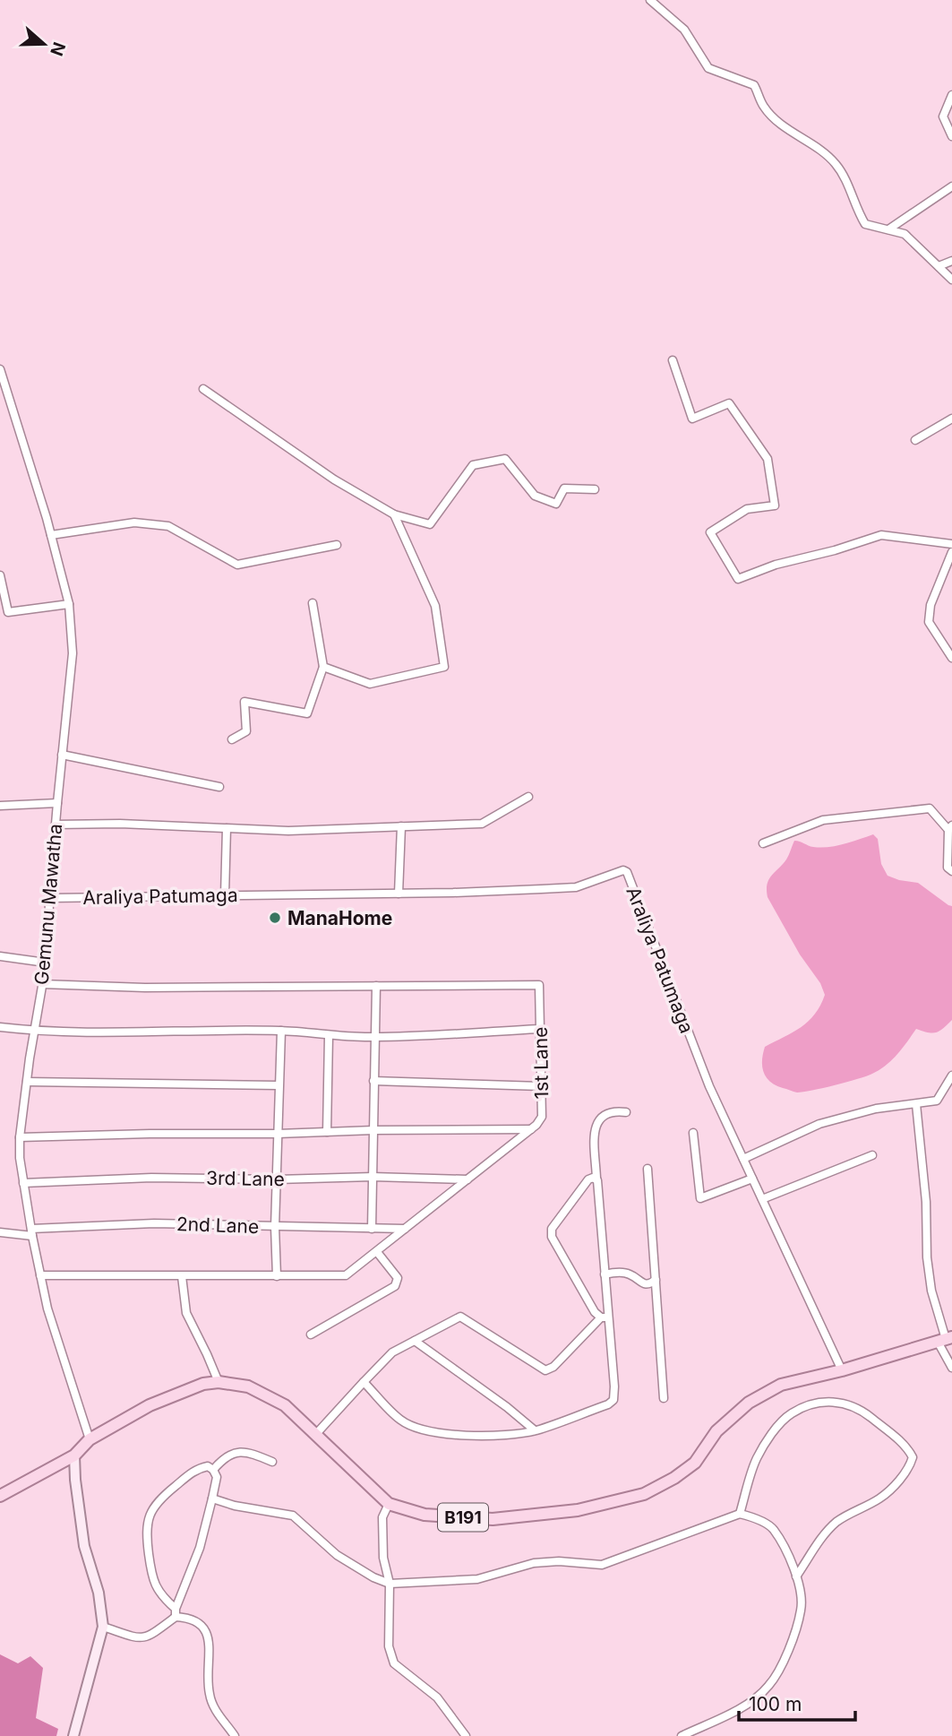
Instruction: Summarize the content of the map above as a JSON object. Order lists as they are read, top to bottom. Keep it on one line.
{"streets":{"main road":["B191"],"street":["Araliya Patumaga","Gemunu Mawatha","1st Lane","3rd Lane","2nd Lane"]},"crossings":[["Araliya Patumaga","Gemunu Mawatha"],["Araliya Patumaga","B191"],["Gemunu Mawatha","1st Lane"],["Gemunu Mawatha","3rd Lane"],["Gemunu Mawatha","2nd Lane"],["Gemunu Mawatha","B191"]],"places":["ManaHome"],"scale_bar":"100 m","north":"right"}
